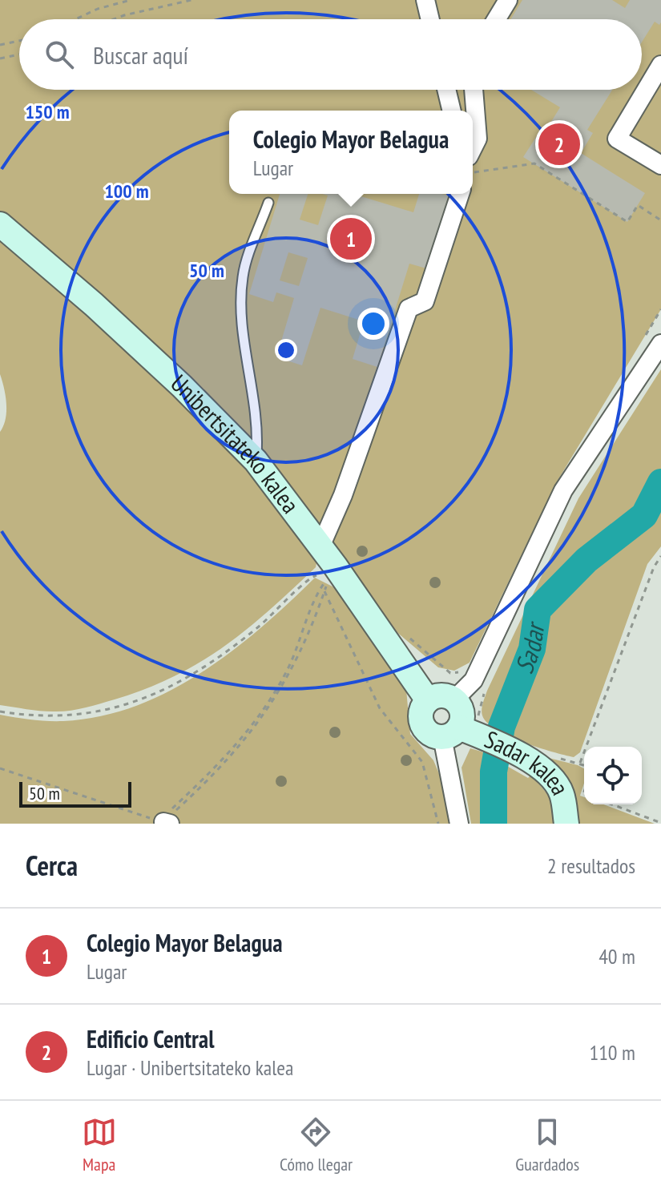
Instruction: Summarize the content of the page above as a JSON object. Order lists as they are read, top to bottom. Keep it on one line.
{"streets":{"main road":["Unibertsitateko kalea","Sadar kalea"]},"crossings":[["Unibertsitateko kalea","Sadar kalea"]],"water":["Sadar"],"scale_bar":"50 m","page":{"search":"Buscar aquí","popup":["Colegio Mayor Belagua","Lugar"],"pins":["2","1"],"scale":"50 m","heading":["Cerca","2 resultados"],"list":[{"mark":"1","name":"Colegio Mayor Belagua","note":"Lugar","value":"40 m"},{"mark":"2","name":"Edificio Central","note":"Lugar · Unibertsitateko kalea","value":"110 m"}],"nav":["Mapa","Cómo llegar","Guardados"]},"rings":["150 m","100 m","50 m"]}
